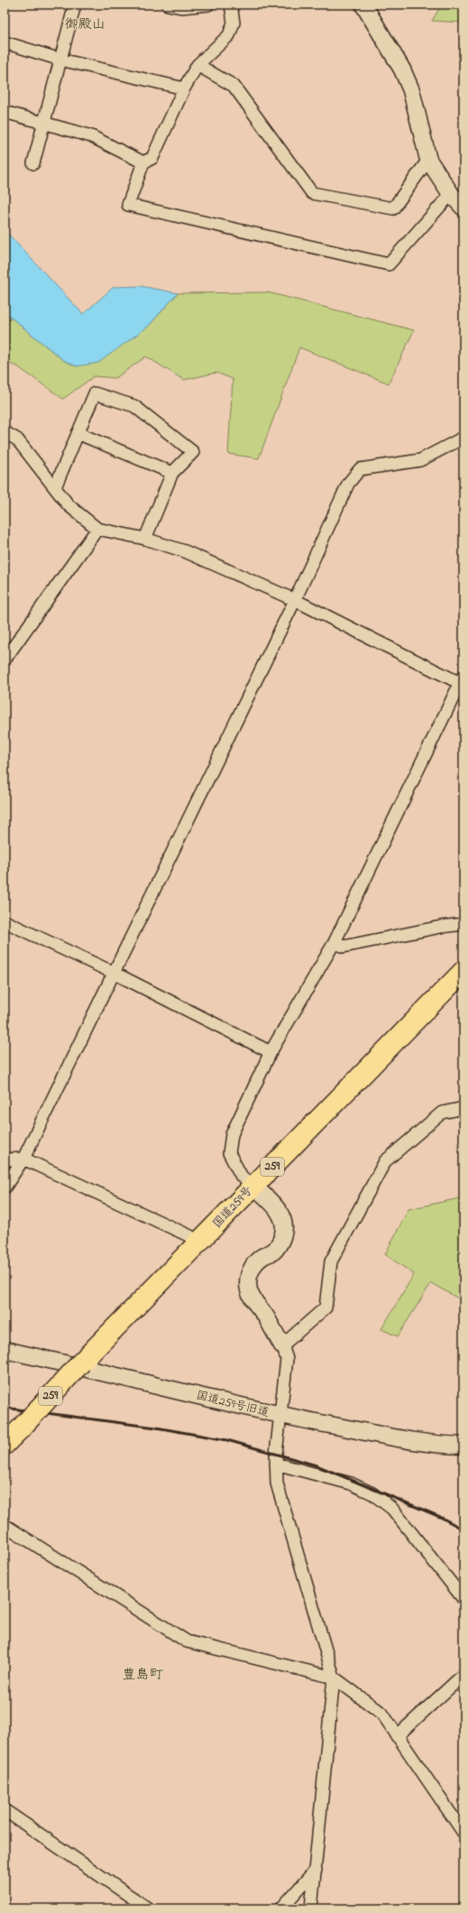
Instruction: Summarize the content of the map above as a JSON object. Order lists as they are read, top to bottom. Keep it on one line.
{"streets":{"highway":["259","国道259号"],"street":["国道259号旧道"]},"districts":["御殿山","豊島町"]}
